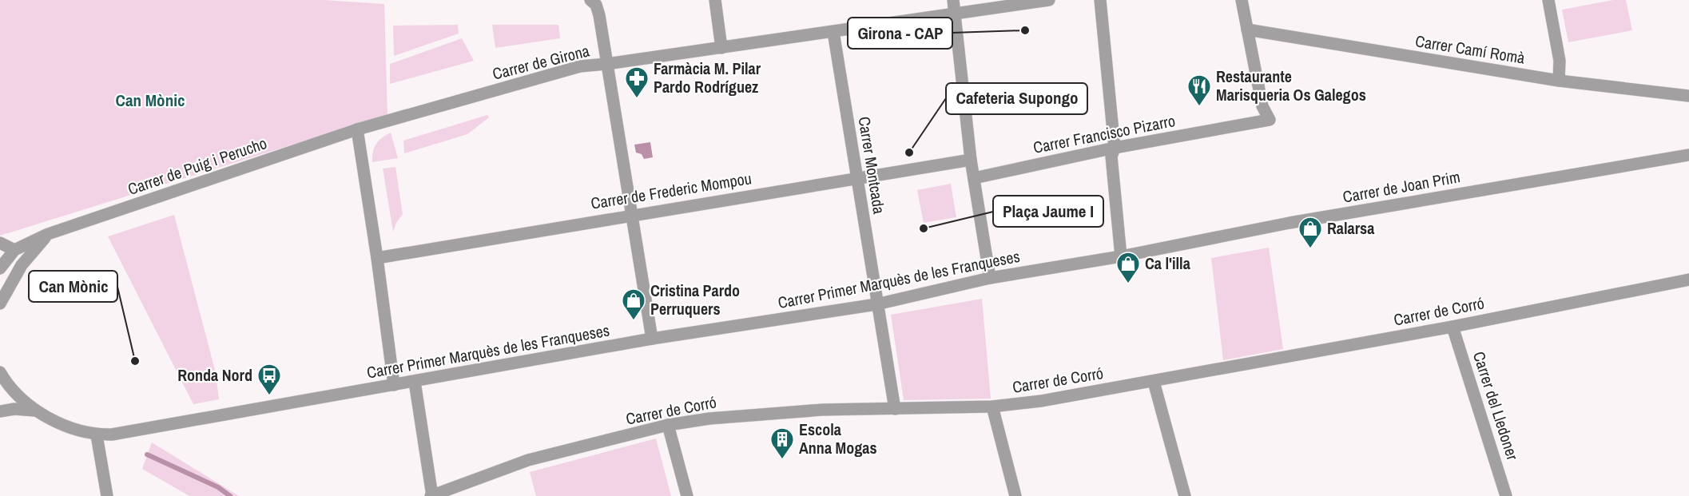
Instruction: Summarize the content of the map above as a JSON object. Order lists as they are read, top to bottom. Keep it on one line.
{"streets":{"street":["Carrer Camí Romà","Carrer de Girona","Carrer Francisco Pizarro","Carrer Montcada","Carrer de Puig i Perucho","Carrer de Joan Prim","Carrer de Frederic Mompou","Carrer Primer Marquès de les Franqueses","Carrer de Corró","Carrer del Lledoner"]},"crossings":[["Carrer Camí Romà","Carrer Francisco Pizarro"],["Carrer de Girona","Carrer Montcada"],["Carrer de Girona","Carrer de Puig i Perucho"],["Carrer Montcada","Carrer de Frederic Mompou"],["Carrer Montcada","Carrer Primer Marquès de les Franqueses"],["Carrer Montcada","Carrer de Corró"],["Carrer de Joan Prim","Carrer Primer Marquès de les Franqueses"],["Carrer de Corró","Carrer del Lledoner"]],"districts":["Can Mònic"],"places":{"other":["Girona - CAP","Cafeteria Supongo","Plaça Jaume I","Can Mònic"],"pharmacy":["Farmàcia M. Pilar Pardo Rodríguez"],"restaurant":["Restaurante Marisqueria Os Galegos"],"shop":["Ralarsa","Ca l'illa","Cristina Pardo Perruquers"],"bus stop":["Ronda Nord"],"building":["Escola Anna Mogas"]}}
